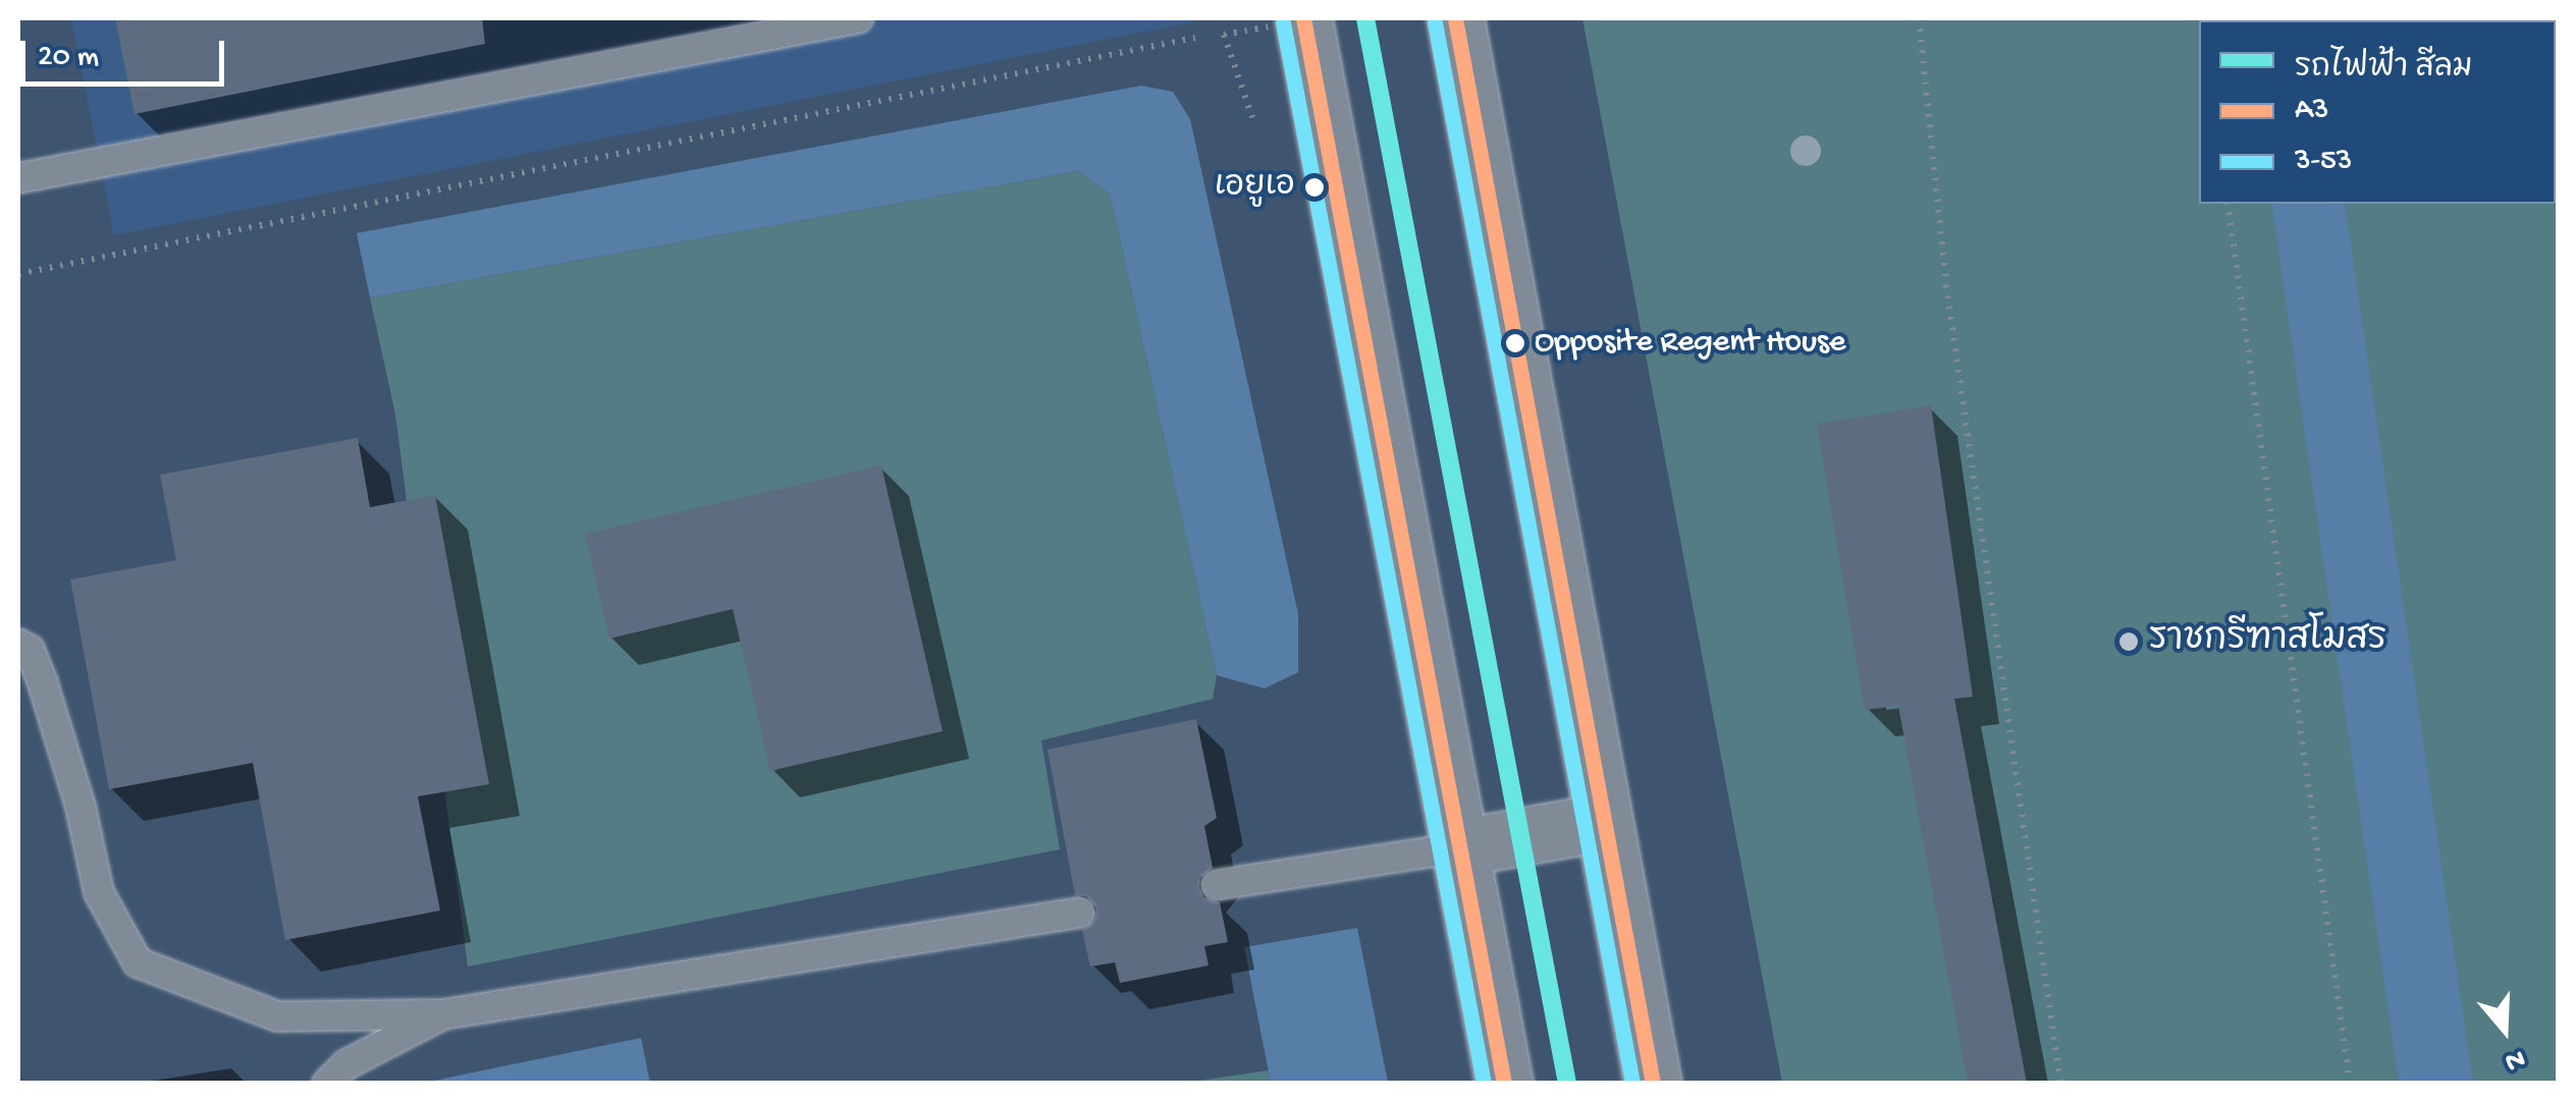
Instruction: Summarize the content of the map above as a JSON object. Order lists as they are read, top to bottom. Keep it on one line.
{"places":["เอยูเอ","Opposite Regent House","ราชกรีฑาสโมสร"],"lines":["metro line สีลม","transit line A3","transit line 3-53"],"legend":["รถไฟฟ้า สีลม","A3","3-53"],"scale_bar":"20 m","north":"bottom"}
